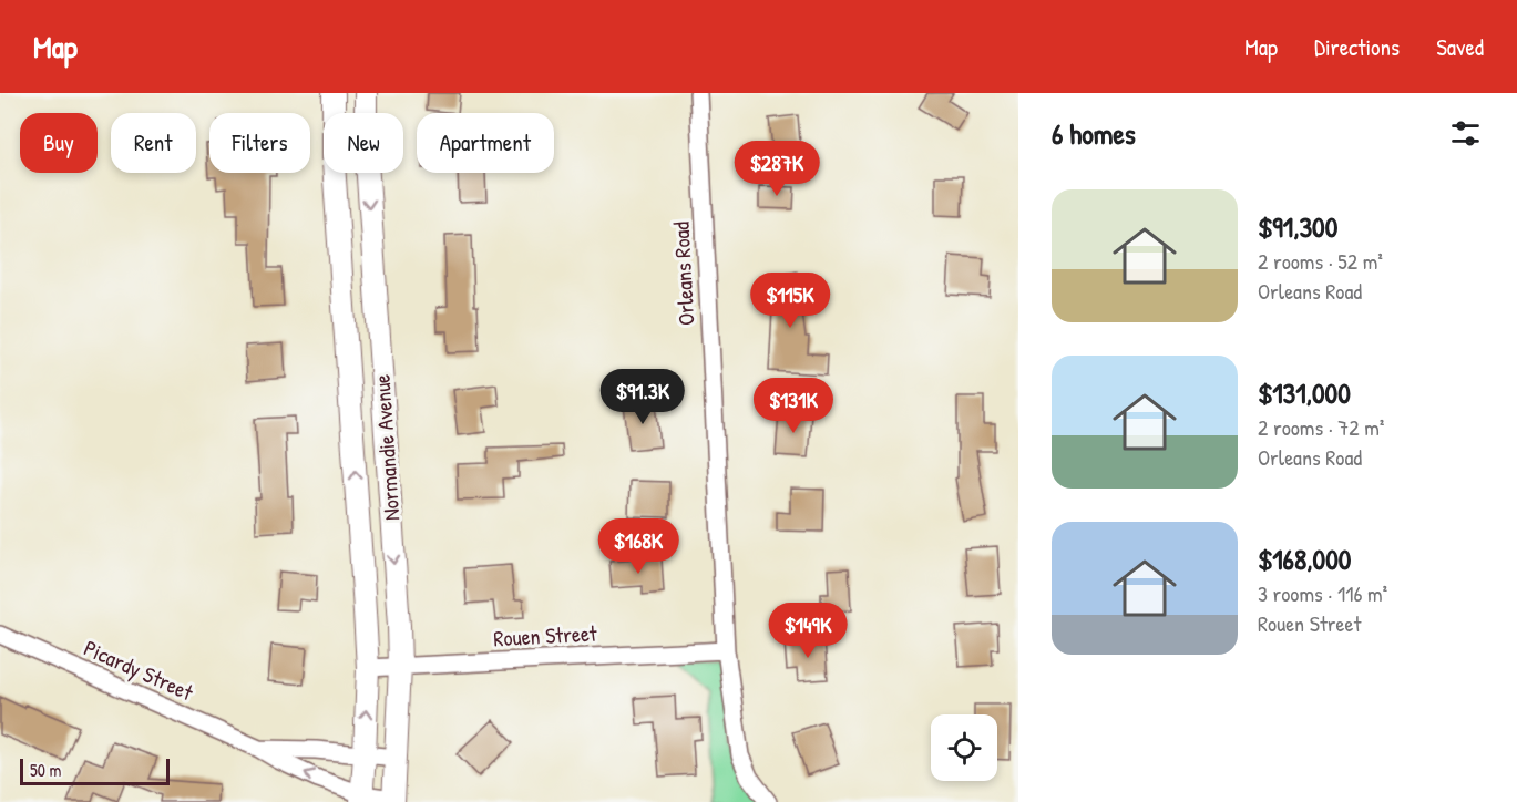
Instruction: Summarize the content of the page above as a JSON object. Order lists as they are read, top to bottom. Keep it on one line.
{"streets":{"street":["Orleans Road","Normandie Avenue","Rouen Street","Picardy Street"]},"crossings":[["Orleans Road","Rouen Street"],["Normandie Avenue","Rouen Street"],["Normandie Avenue","Picardy Street"]],"scale_bar":"50 m","page":{"header":"Map","nav":["Map","Directions","Saved"],"heading":"6 homes","chip":["Buy","Rent","Filters","New","Apartment"],"price":["$287K","$115K","$91.3K","$131K","$168K","$149K"],"list":[{"name":"$91,300","note":"2 rooms · 52 m² · Orleans Road"},{"name":"$131,000","note":"2 rooms · 72 m² · Orleans Road"},{"name":"$168,000","note":"3 rooms · 116 m² · Rouen Street"}],"scale":"50 m"}}
